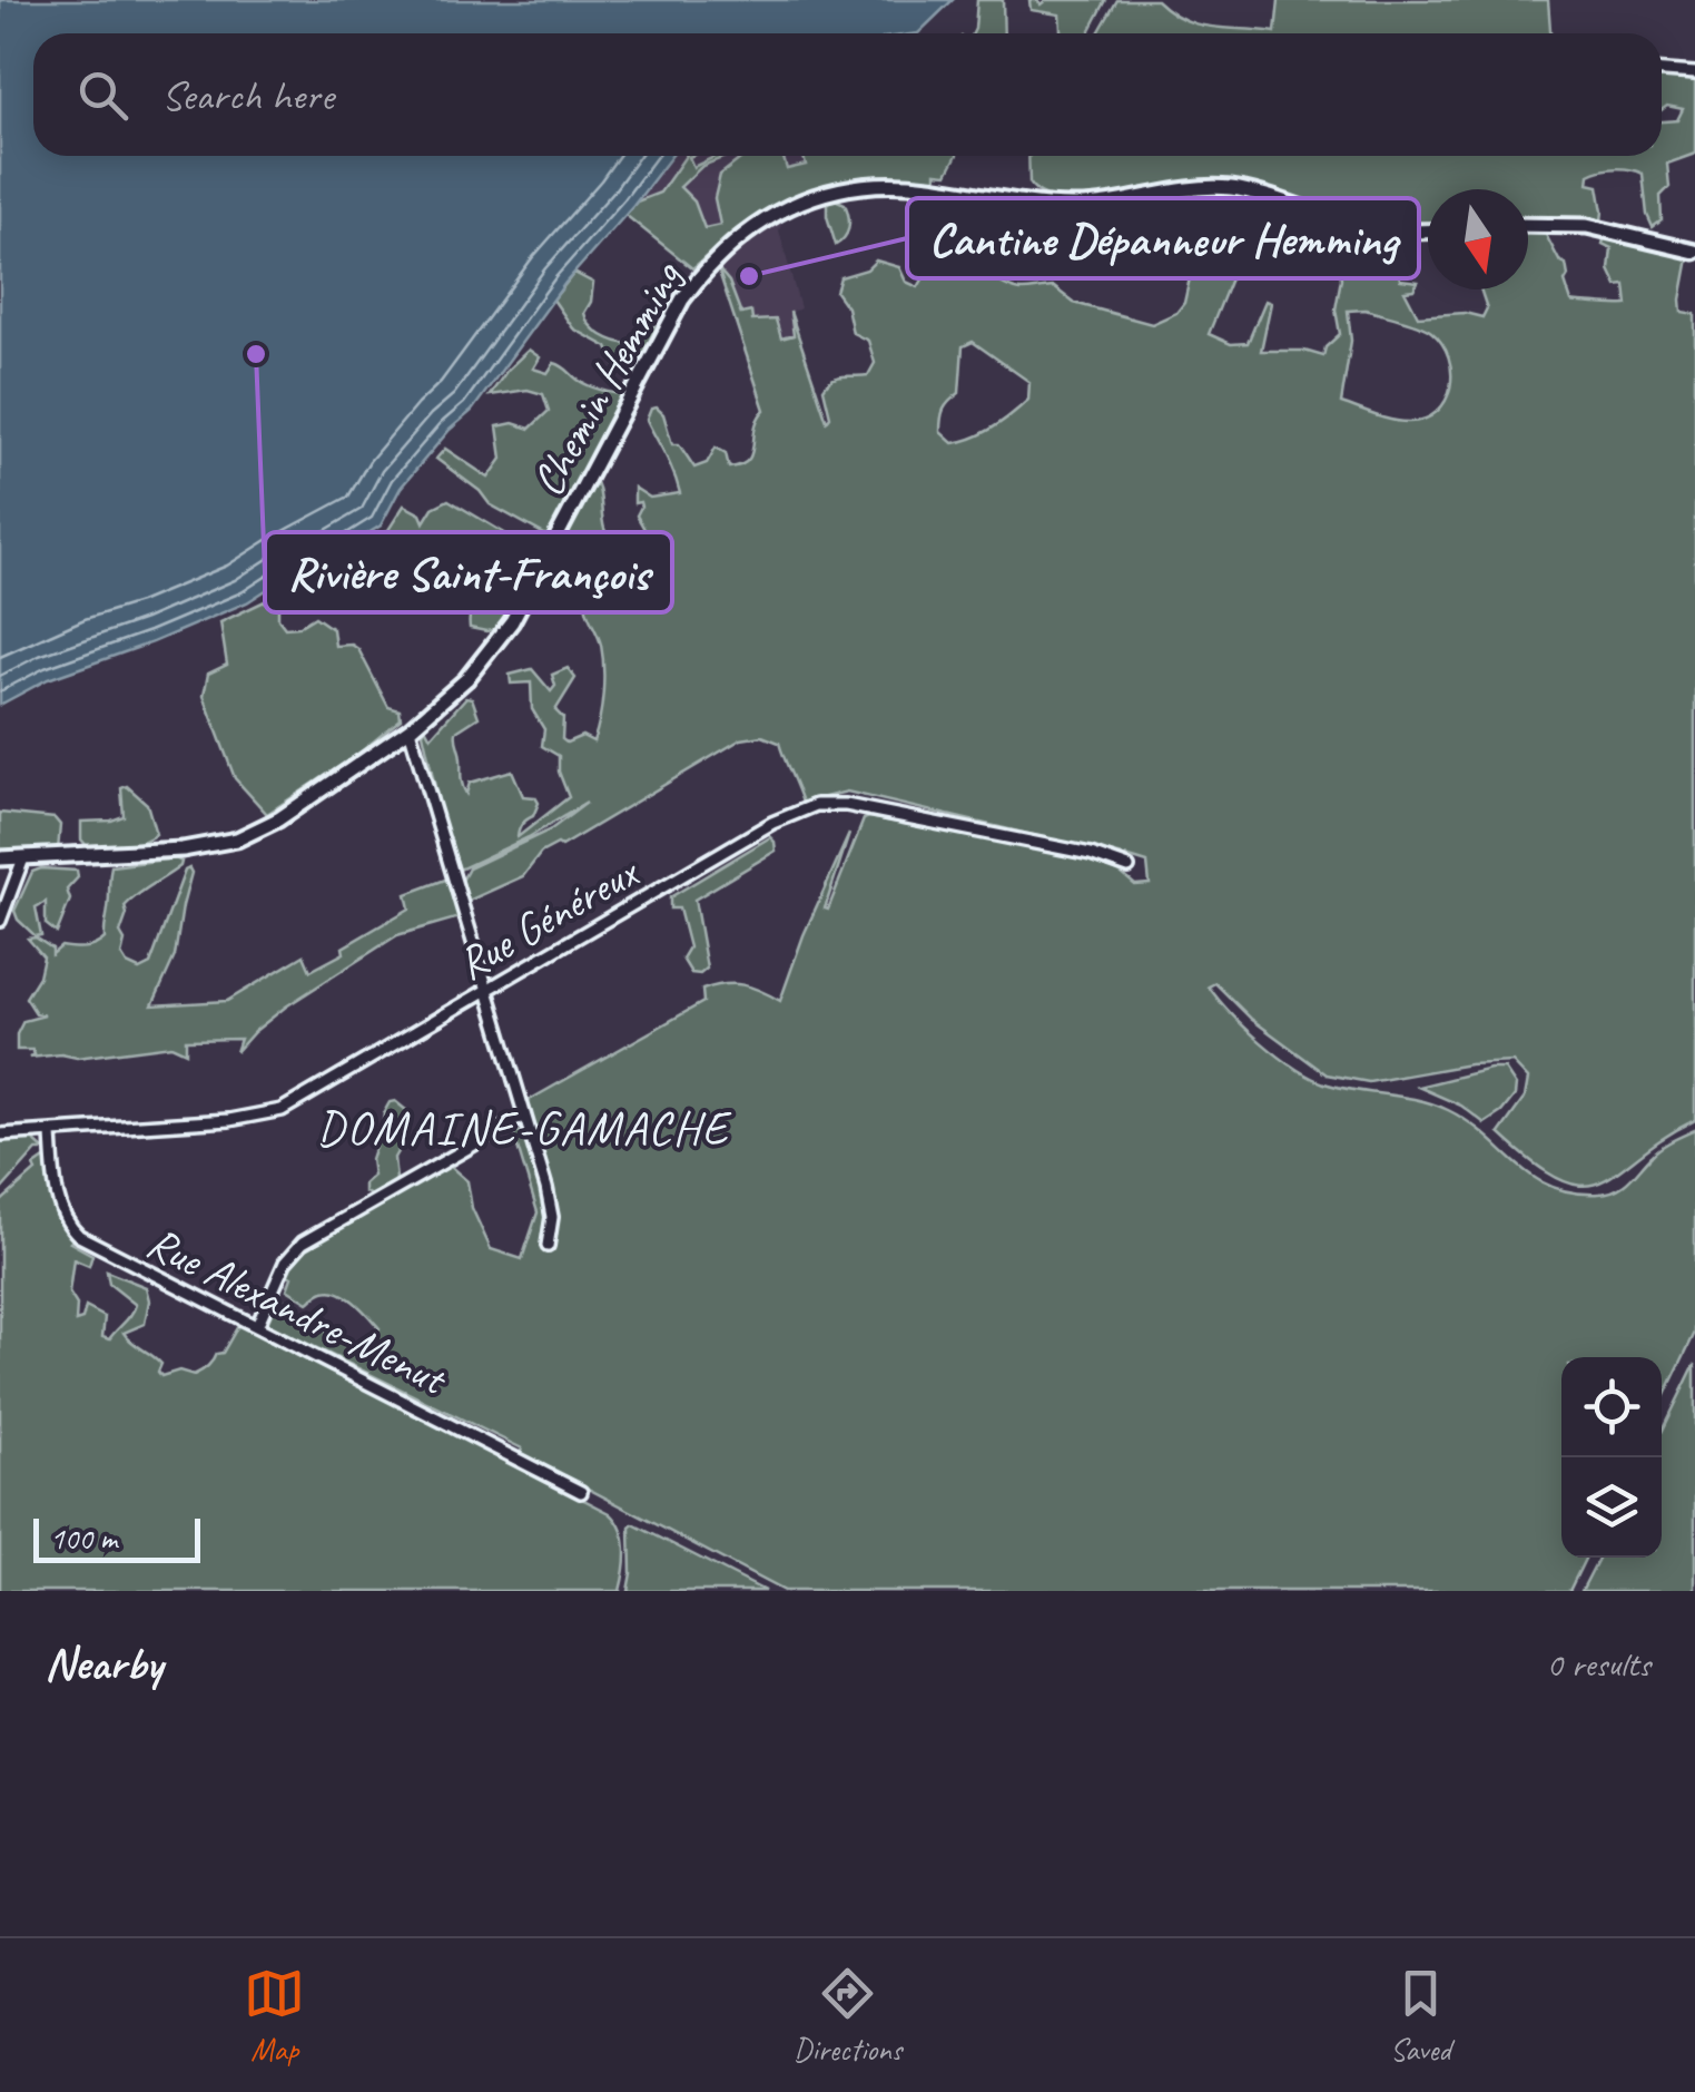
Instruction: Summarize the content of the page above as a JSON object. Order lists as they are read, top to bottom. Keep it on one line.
{"streets":{"street":["Chemin Hemming","Rue Généreux","Rue Alexandre-Menut"]},"crossings":[["Rue Généreux","Rue Alexandre-Menut"]],"districts":["DOMAINE-GAMACHE"],"places":["Cantine Dépanneur Hemming","Rivière Saint-François"],"scale_bar":"100 m","north":"bottom","page":{"search":"Search here","scale":"100 m","heading":["Nearby","0 results"],"nav":["Map","Directions","Saved"]}}
